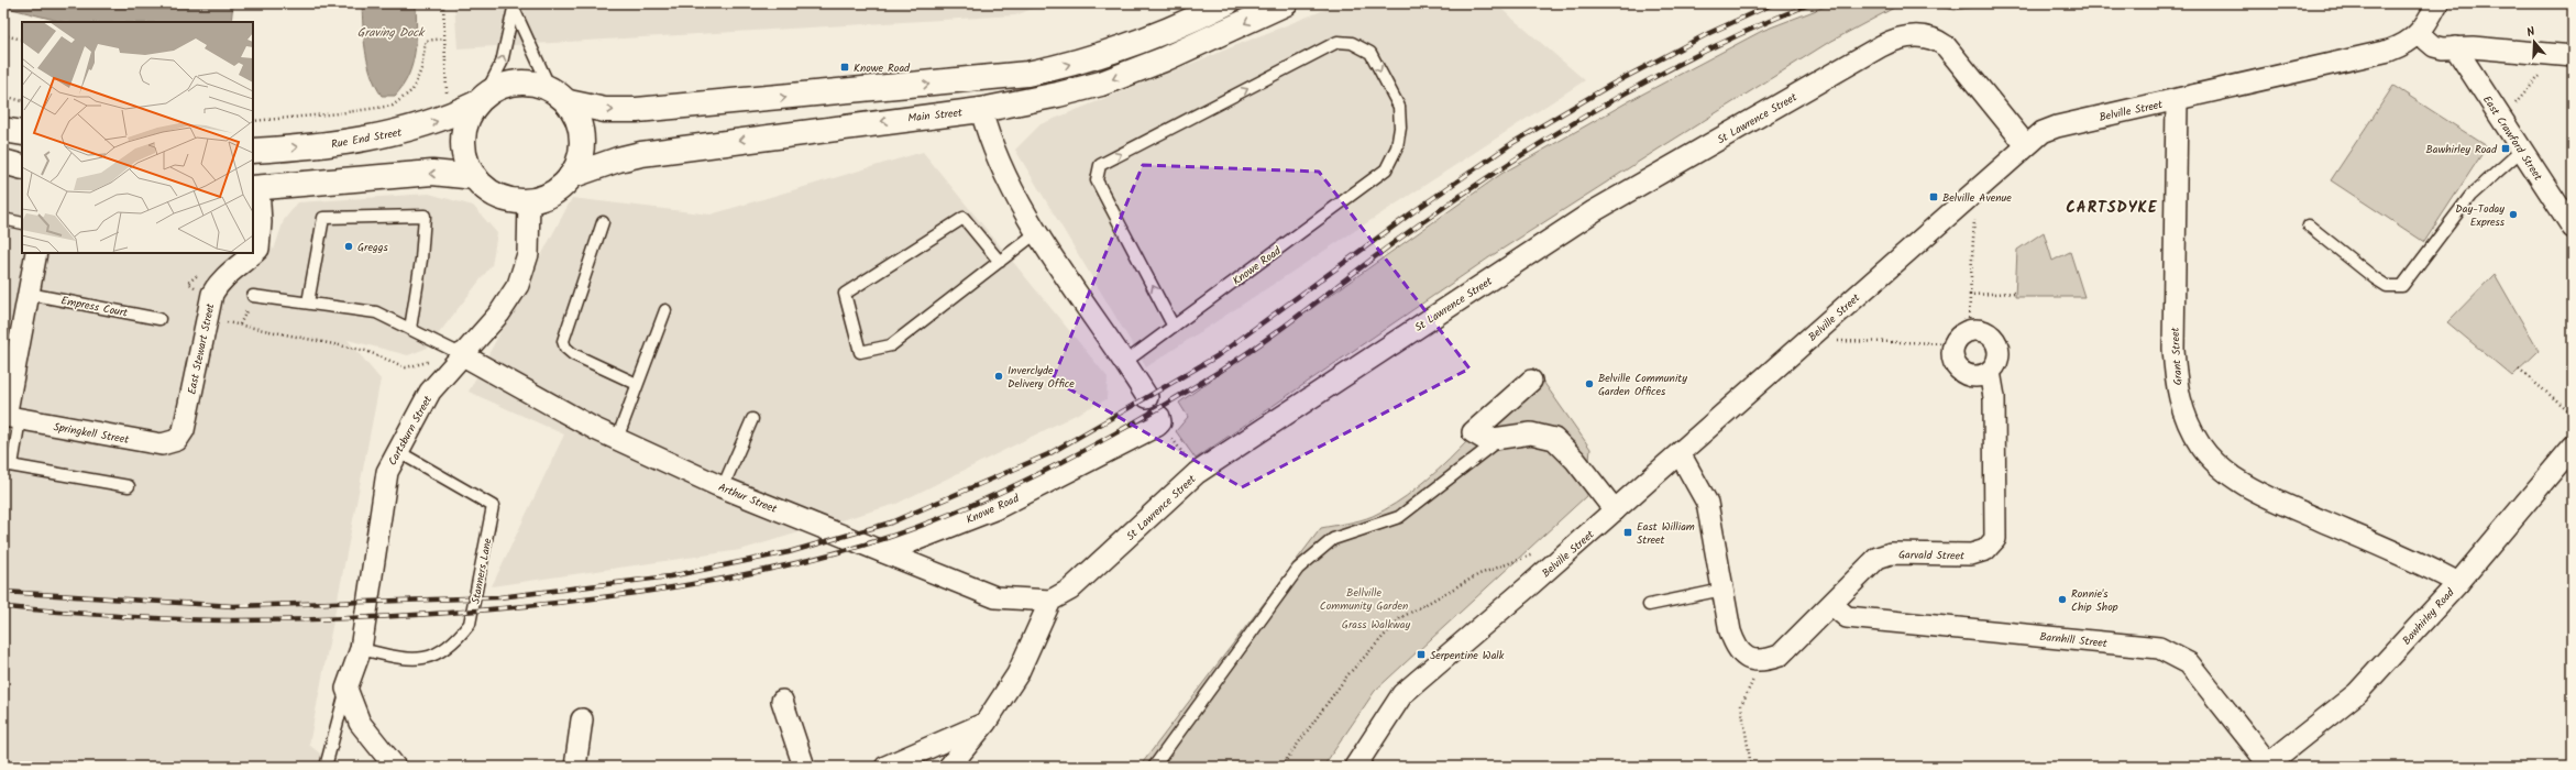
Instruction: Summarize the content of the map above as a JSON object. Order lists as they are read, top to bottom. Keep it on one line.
{"streets":{"highway":["Main Street","Rue End Street"],"street":["Belville Street","St Lawrence Street","East Crawford Street","Knowe Road","East Stewart Street","Grant Street","Cartsburn Street","Springkell Street","Arthur Street","Garvald Street","Bawhirley Road","Barnhill Street"],"lane":["Empress Court","Stanners Lane"]},"crossings":[["Belville Street","St Lawrence Street"],["Belville Street","Grant Street"],["Main Street","Rue End Street"],["Main Street","Cartsburn Street"],["St Lawrence Street","Arthur Street"],["Rue End Street","Cartsburn Street"],["Knowe Road","Arthur Street"],["East Stewart Street","Springkell Street"],["Grant Street","Bawhirley Road"],["Cartsburn Street","Arthur Street"],["Cartsburn Street","Stanners Lane"],["Garvald Street","Barnhill Street"],["Bawhirley Road","Barnhill Street"]],"districts":["CARTSDYKE"],"water":["Graving Dock"],"parks":["Bellville Community Garden","Grass Walkway"],"places":{"transit":["Knowe Road","Bawhirley Road","Belville Avenue","East William Street","Serpentine Walk"],"other":["Day-Today Express","Greggs","Inverclyde Delivery Office","Belville Community Garden Offices","Ronnie's Chip Shop"]},"north":"top"}
